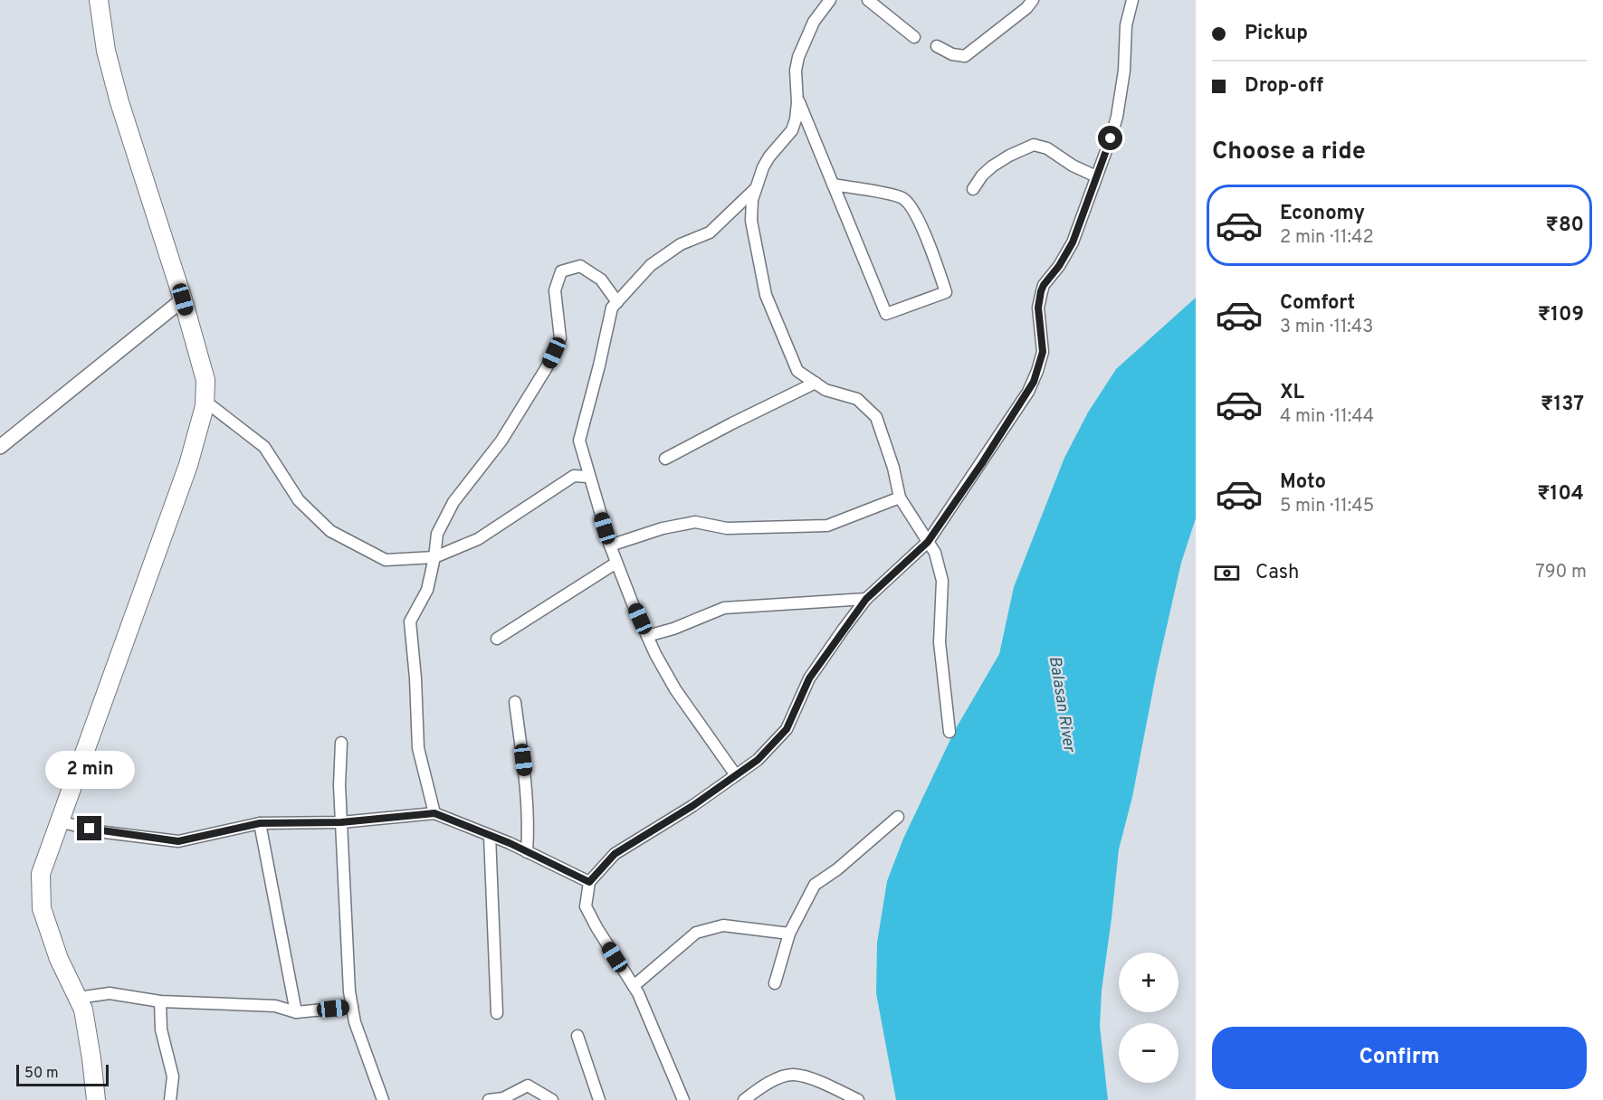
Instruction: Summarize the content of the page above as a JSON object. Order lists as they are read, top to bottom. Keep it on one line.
{"water":["Balasan River"],"scale_bar":"50 m","page":{"banner":["Pickup","Drop-off"],"heading":"Choose a ride","list":[{"name":"Economy","note":"2 min · 11:42","value":"₹80"},{"name":"Comfort","note":"3 min · 11:43","value":"₹109"},{"name":"XL","note":"4 min · 11:44","value":"₹137"},{"name":"Moto","note":"5 min · 11:45","value":"₹104"}],"pay":["Cash","790 m"],"bubble":"2 min","map_buttons":["+","−"],"buttons":"Confirm","scale":"50 m"}}
